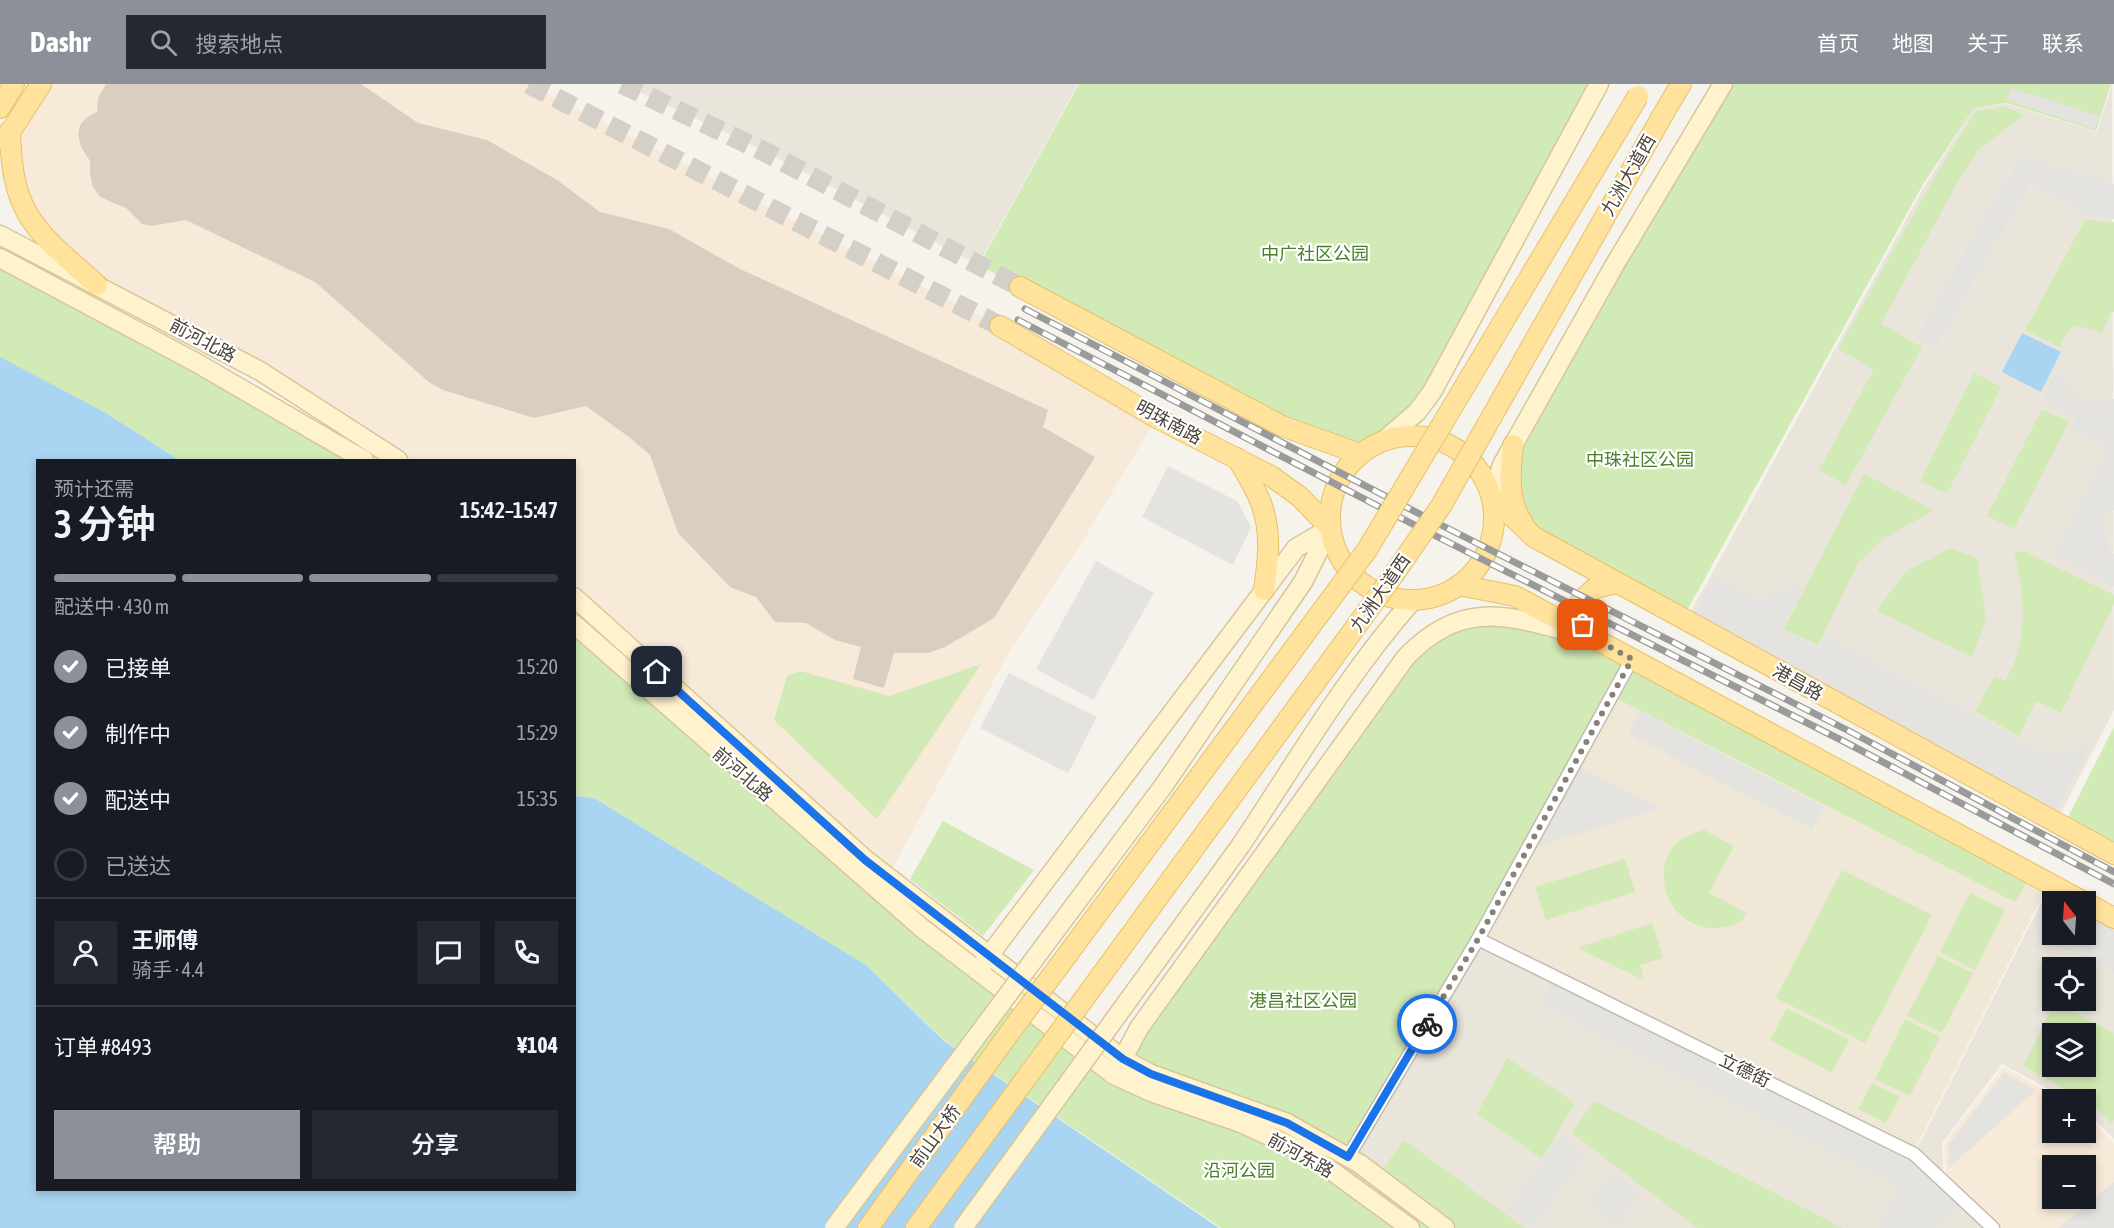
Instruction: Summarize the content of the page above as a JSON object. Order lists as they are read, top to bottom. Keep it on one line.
{"streets":{"main road":["九洲大道西","前河北路","明珠南路","港昌路","前山大桥","前河东路"],"street":["立德街"]},"crossings":[["九洲大道西","前山大桥"],["前河北路","前河东路"],["明珠南路","港昌路"]],"parks":["中广社区公园","中珠社区公园","港昌社区公园","沿河公园"],"north":"top","page":{"header":"Dashr","search":"搜索地点","nav":["首页","地图","关于","联系"],"heading":["3 分钟","预计还需","15:42–15:47"],"panel":["王师傅","骑手 · 4.4","订单 #8493","¥104"],"bar":"配送中 · 430 m","list":[["已接单","15:20"],["制作中","15:29"],["配送中","15:35"],"已送达"],"map_buttons":["+","−"],"buttons":["帮助","分享"]}}
